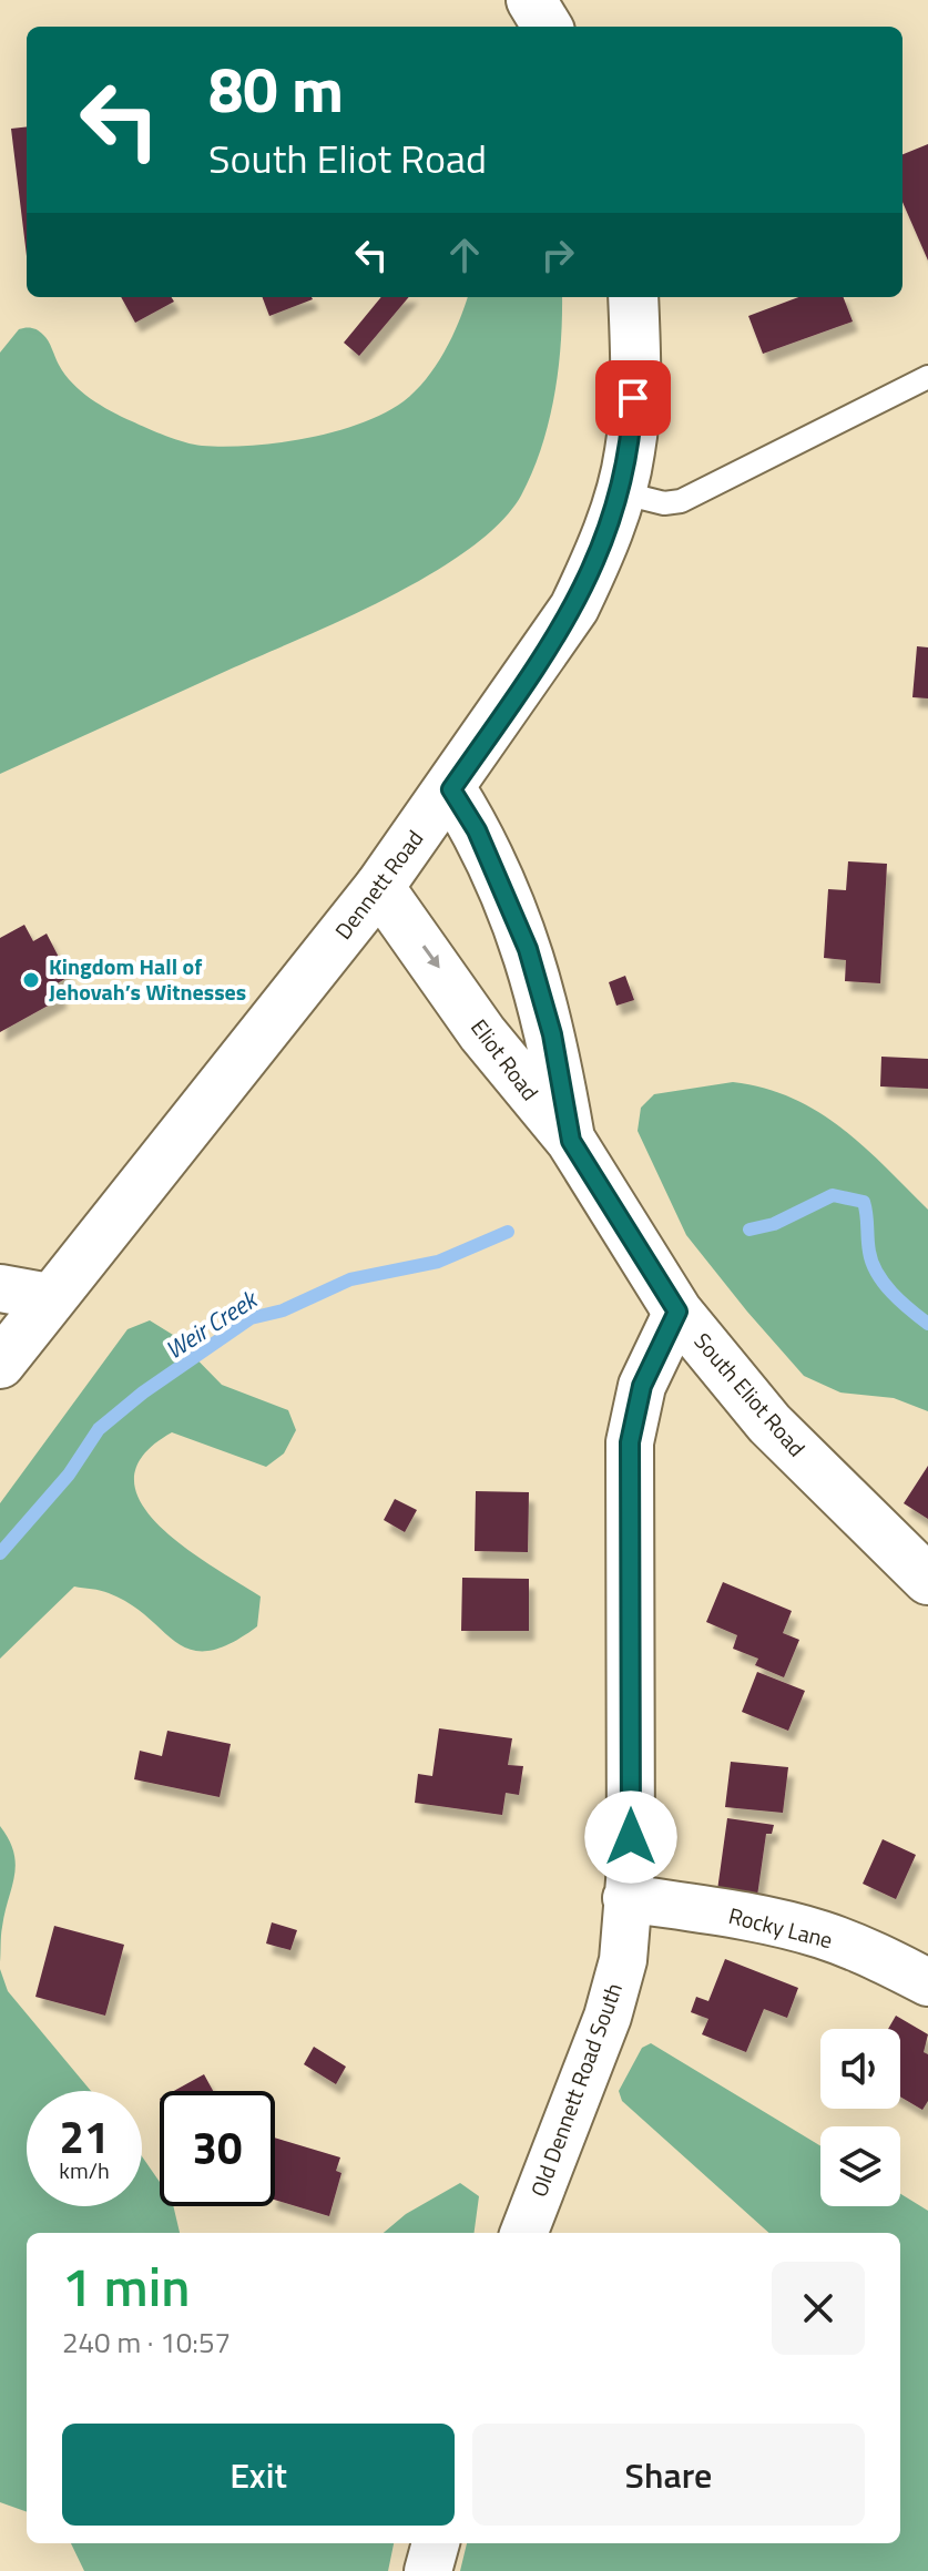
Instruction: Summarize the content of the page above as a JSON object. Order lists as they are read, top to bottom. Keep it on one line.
{"streets":{"main road":["Dennett Road","Eliot Road","South Eliot Road"],"street":["Rocky Lane","Old Dennett Road South"]},"crossings":[["Dennett Road","Eliot Road"],["Eliot Road","South Eliot Road"],["South Eliot Road","Old Dennett Road South"],["Rocky Lane","Old Dennett Road South"]],"water":["Weir Creek"],"places":["Kingdom Hall of Jehovah’s Witnesses"],"page":{"turn":["80 m","South Eliot Road"],"speed":"21 km/h","limit":"30","heading":["1 min","240 m · 10:57"],"buttons":["Exit","Share"]}}
